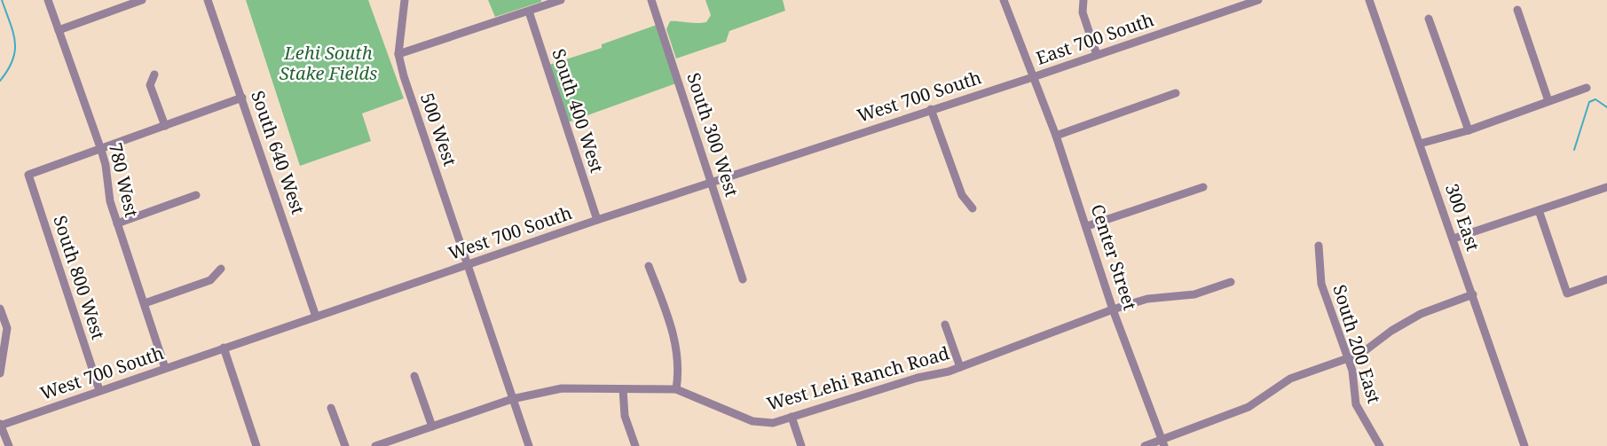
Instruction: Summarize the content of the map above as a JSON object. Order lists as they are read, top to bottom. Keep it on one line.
{"streets":{"street":["East 700 South","West 700 South","South 400 West","500 West","South 300 West","South 640 West","780 West","300 East","Center Street","South 800 West","South 200 East","West Lehi Ranch Road"]},"crossings":[["East 700 South","West 700 South"],["East 700 South","Center Street"],["West 700 South","South 400 West"],["West 700 South","500 West"],["West 700 South","South 300 West"],["West 700 South","South 640 West"],["West 700 South","780 West"],["West 700 South","Center Street"],["West 700 South","South 800 West"],["500 West","West Lehi Ranch Road"],["780 West","South 800 West"],["Center Street","West Lehi Ranch Road"]],"parks":["Lehi South Stake Fields"]}
